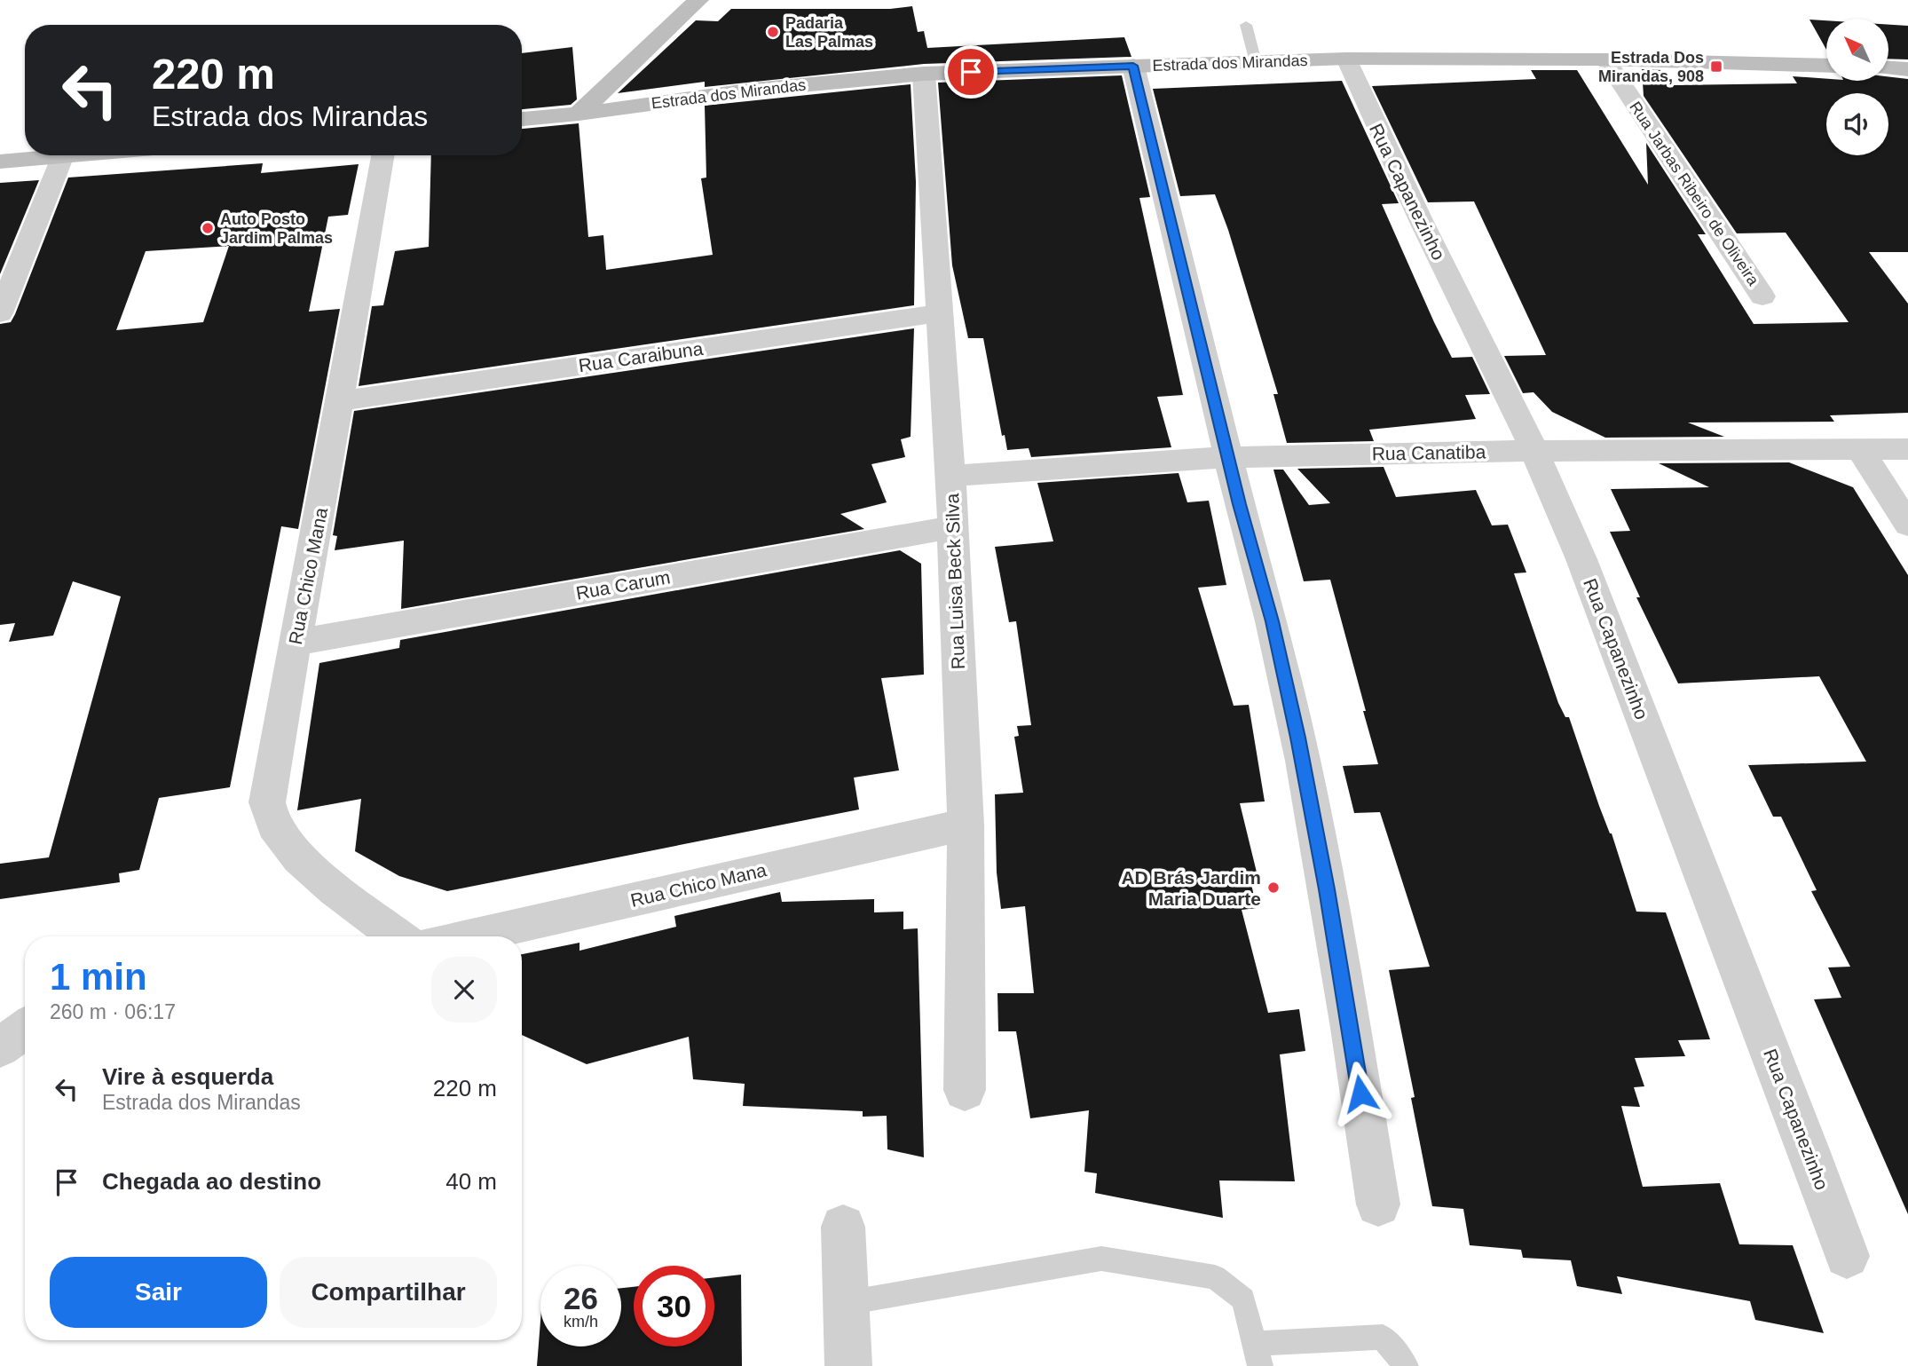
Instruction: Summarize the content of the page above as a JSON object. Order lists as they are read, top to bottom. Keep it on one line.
{"streets":{"street":["Estrada dos Mirandas","Rua Capanezinho","Rua Jarbas Ribeiro de Oliveira","Rua Caraibuna","Rua Canatiba","Rua Chico Mana","Rua Luisa Beck Silva","Rua Carum"]},"crossings":[["Estrada dos Mirandas","Rua Capanezinho"],["Estrada dos Mirandas","Rua Jarbas Ribeiro de Oliveira"],["Estrada dos Mirandas","Rua Luisa Beck Silva"],["Rua Capanezinho","Rua Canatiba"],["Rua Caraibuna","Rua Chico Mana"],["Rua Caraibuna","Rua Luisa Beck Silva"],["Rua Canatiba","Rua Luisa Beck Silva"],["Rua Chico Mana","Rua Luisa Beck Silva"],["Rua Chico Mana","Rua Carum"],["Rua Luisa Beck Silva","Rua Carum"]],"places":{"other":["Padaria Las Palmas","Auto Posto Jardim Palmas","AD Brás Jardim Maria Duarte"],"transit":["Estrada Dos Mirandas, 908"]},"north":"top left","page":{"turn":["220 m","Estrada dos Mirandas"],"heading":["1 min","260 m · 06:17"],"list":[{"name":"Vire à esquerda","note":"Estrada dos Mirandas","value":"220 m"},{"name":"Chegada ao destino","value":"40 m"}],"buttons":["Sair","Compartilhar"],"speed":"26 km/h","limit":"30"}}
